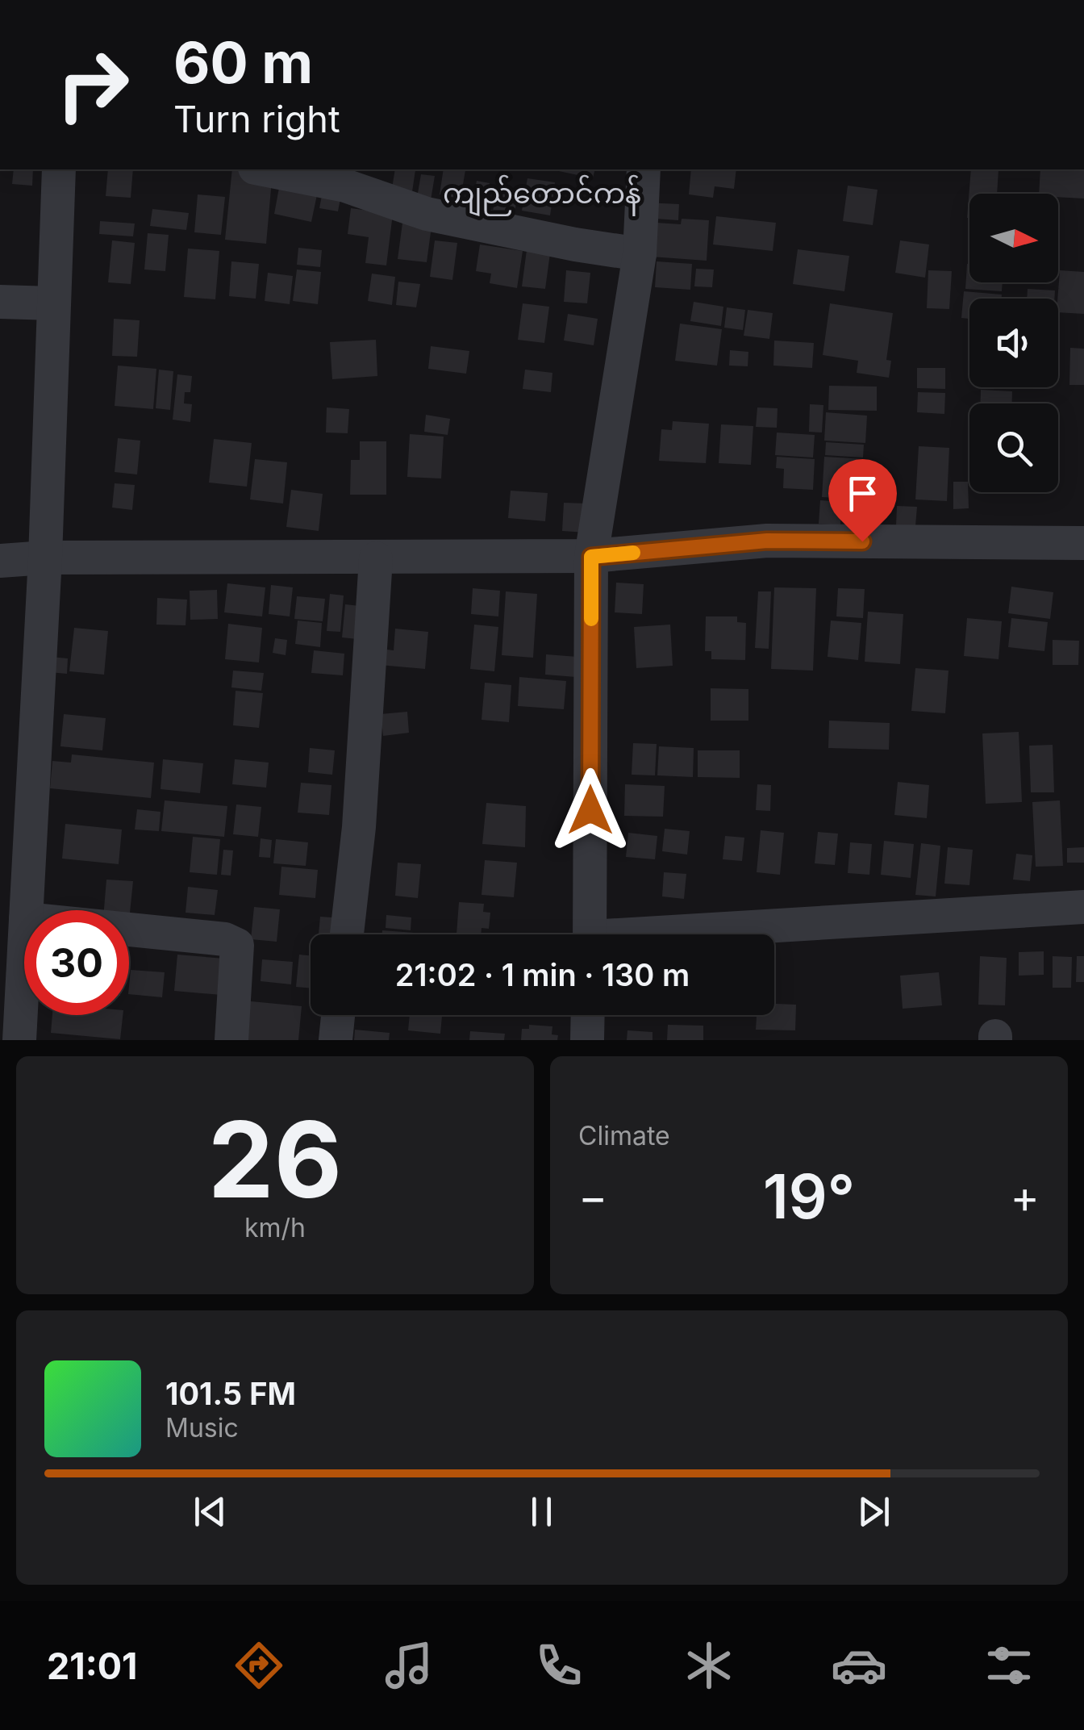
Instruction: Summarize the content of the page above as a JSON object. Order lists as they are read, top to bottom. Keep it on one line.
{"districts":["ကျည်တောင်ကန်"],"north":"right","page":{"turn":["60 m","Turn right"],"limit":"30","trip":"21:02 · 1 min · 130 m","tile":[["26","km/h"],"Climate"],"heat":["−","19°","+"],"song":["101.5 FM","Music"],"tabs":"21:01"}}
